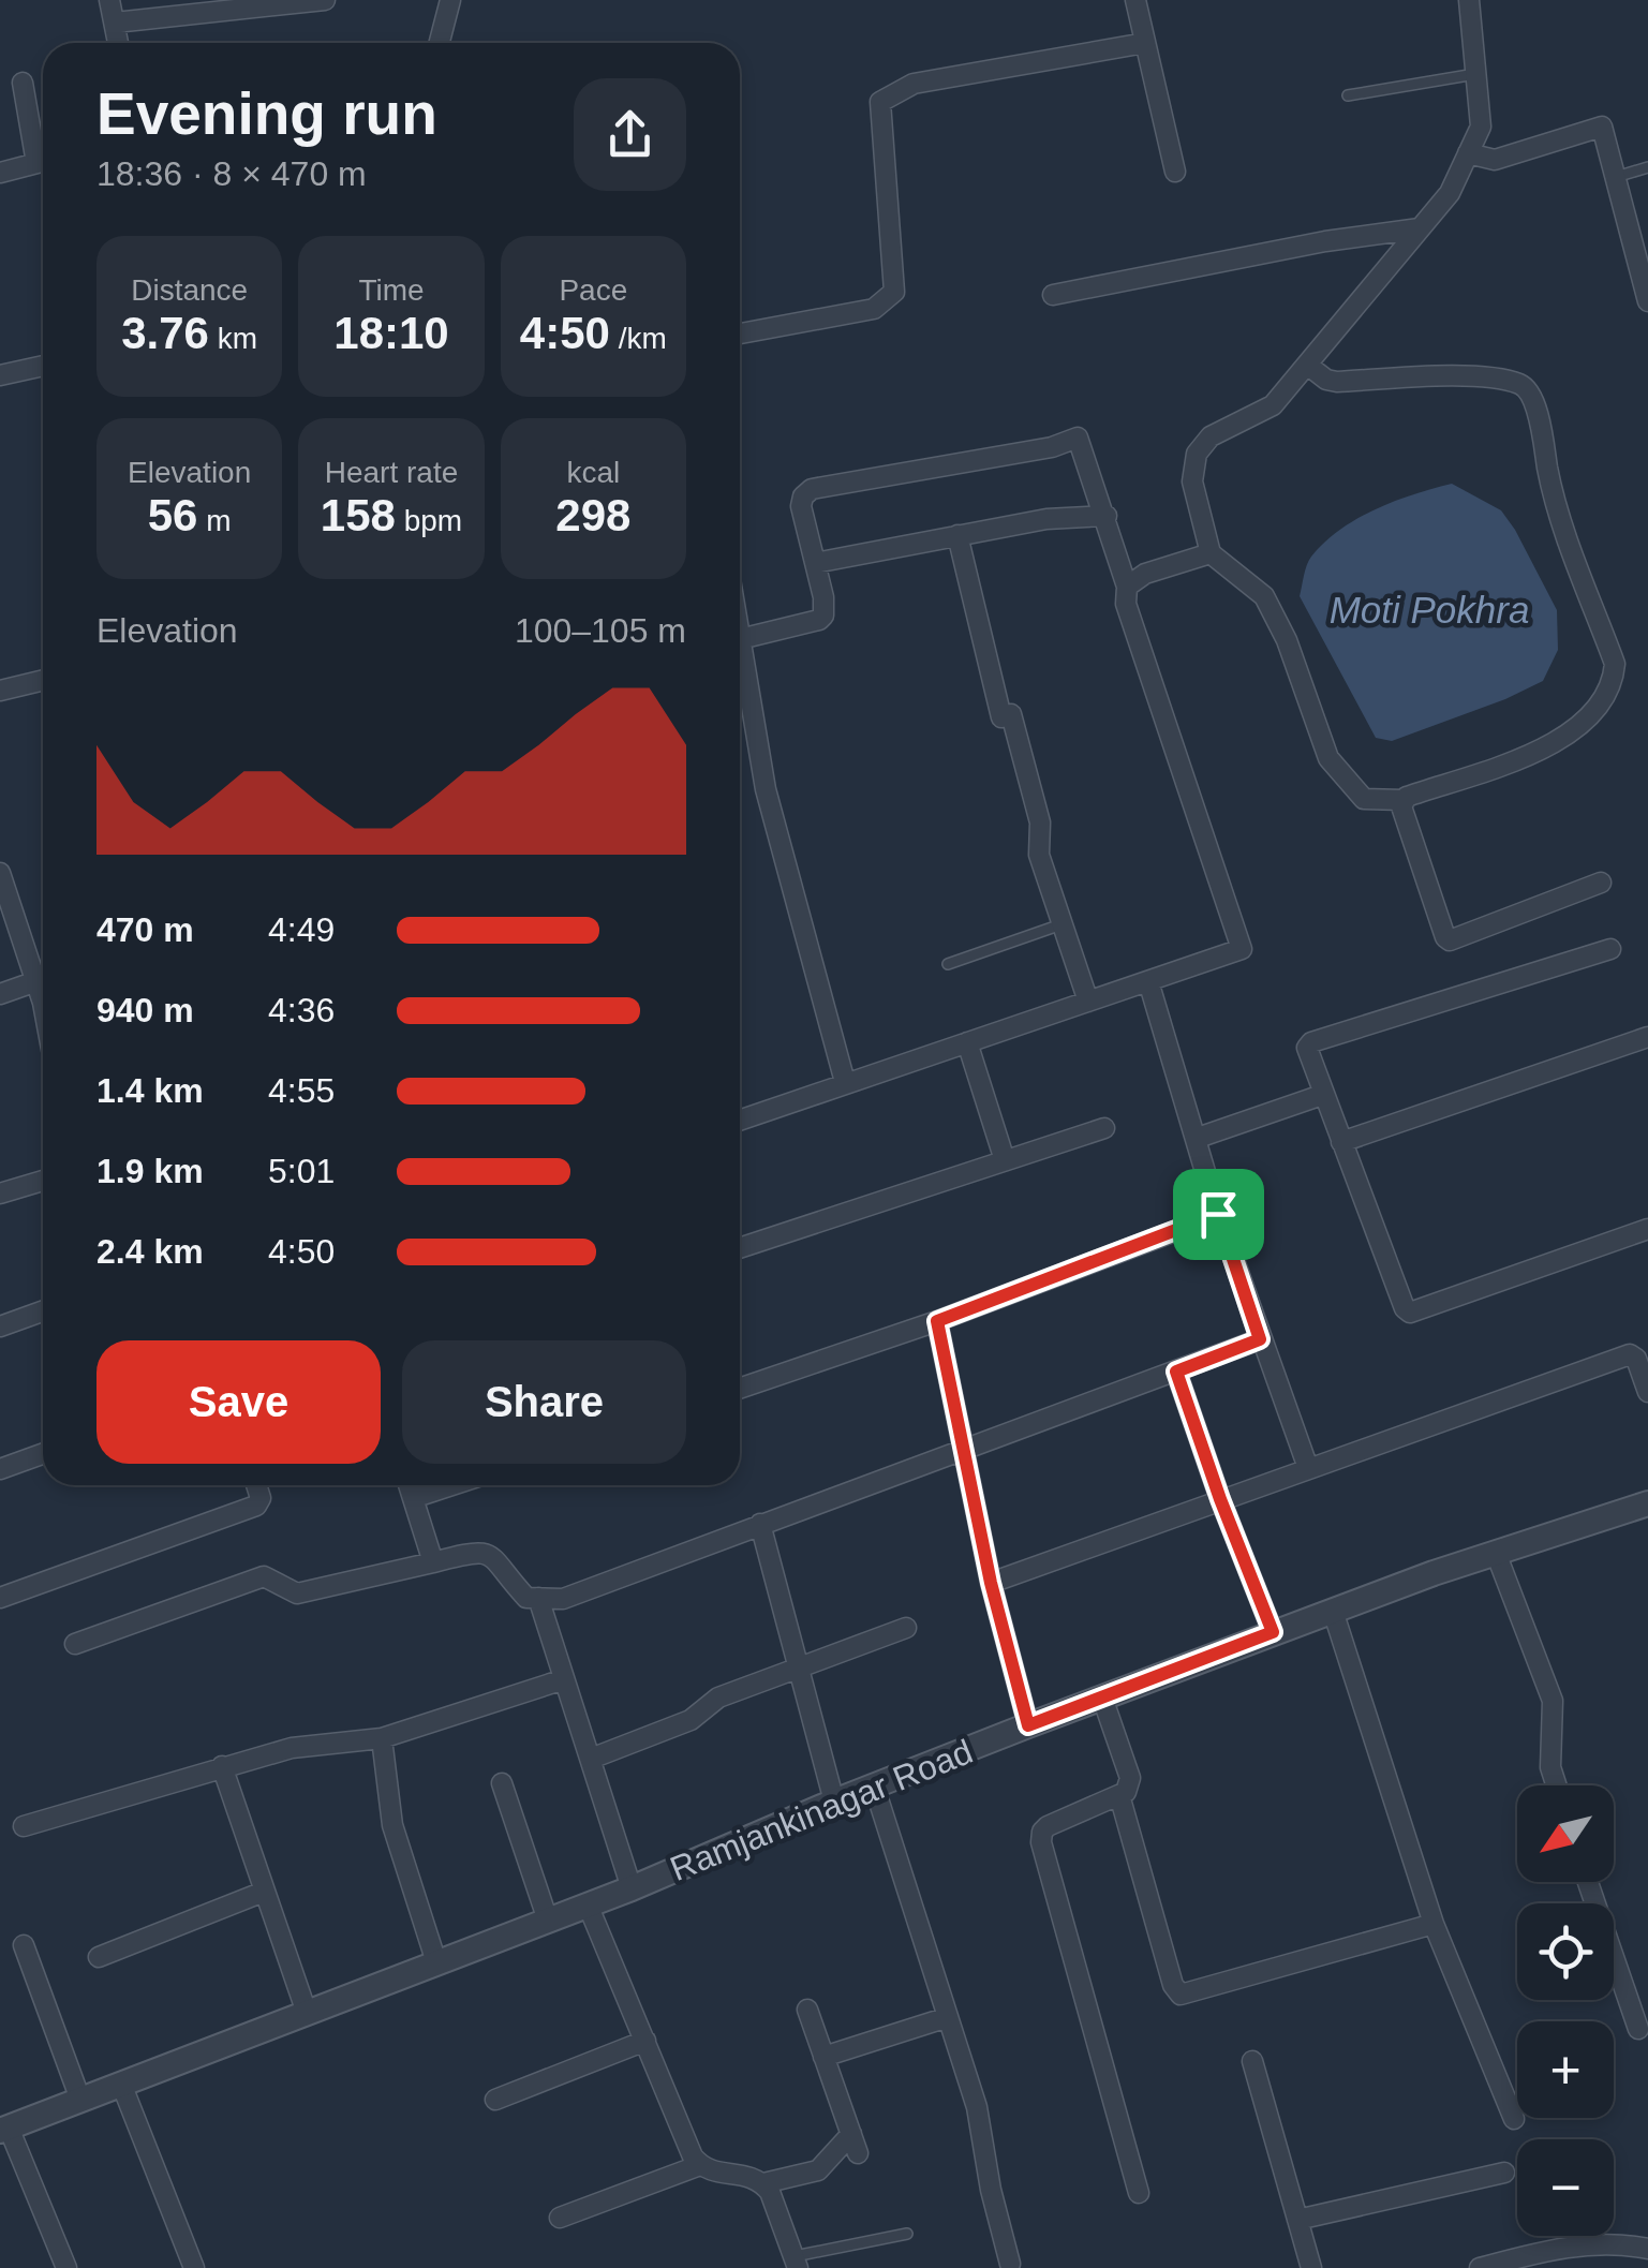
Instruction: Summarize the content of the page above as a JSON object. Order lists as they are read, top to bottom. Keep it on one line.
{"streets":{"street":["Ramjankinagar Road"]},"water":["Moti Pokhra"],"north":"bottom left","page":{"heading":["Evening run","18:36 · 8 × 470 m"],"stats":[["Distance","3.76 km"],["Time","18:10"],["Pace","4:50 /km"],["Elevation","56 m"],["Heart rate","158 bpm"],["kcal","298"]],"chart":["Elevation","100–105 m"],"list":[{"name":"470 m","note":"4:49"},{"name":"940 m","note":"4:36"},{"name":"1.4 km","note":"4:55"},{"name":"1.9 km","note":"5:01"},{"name":"2.4 km","note":"4:50"}],"buttons":["Save","Share"],"map_buttons":["+","−"]}}
